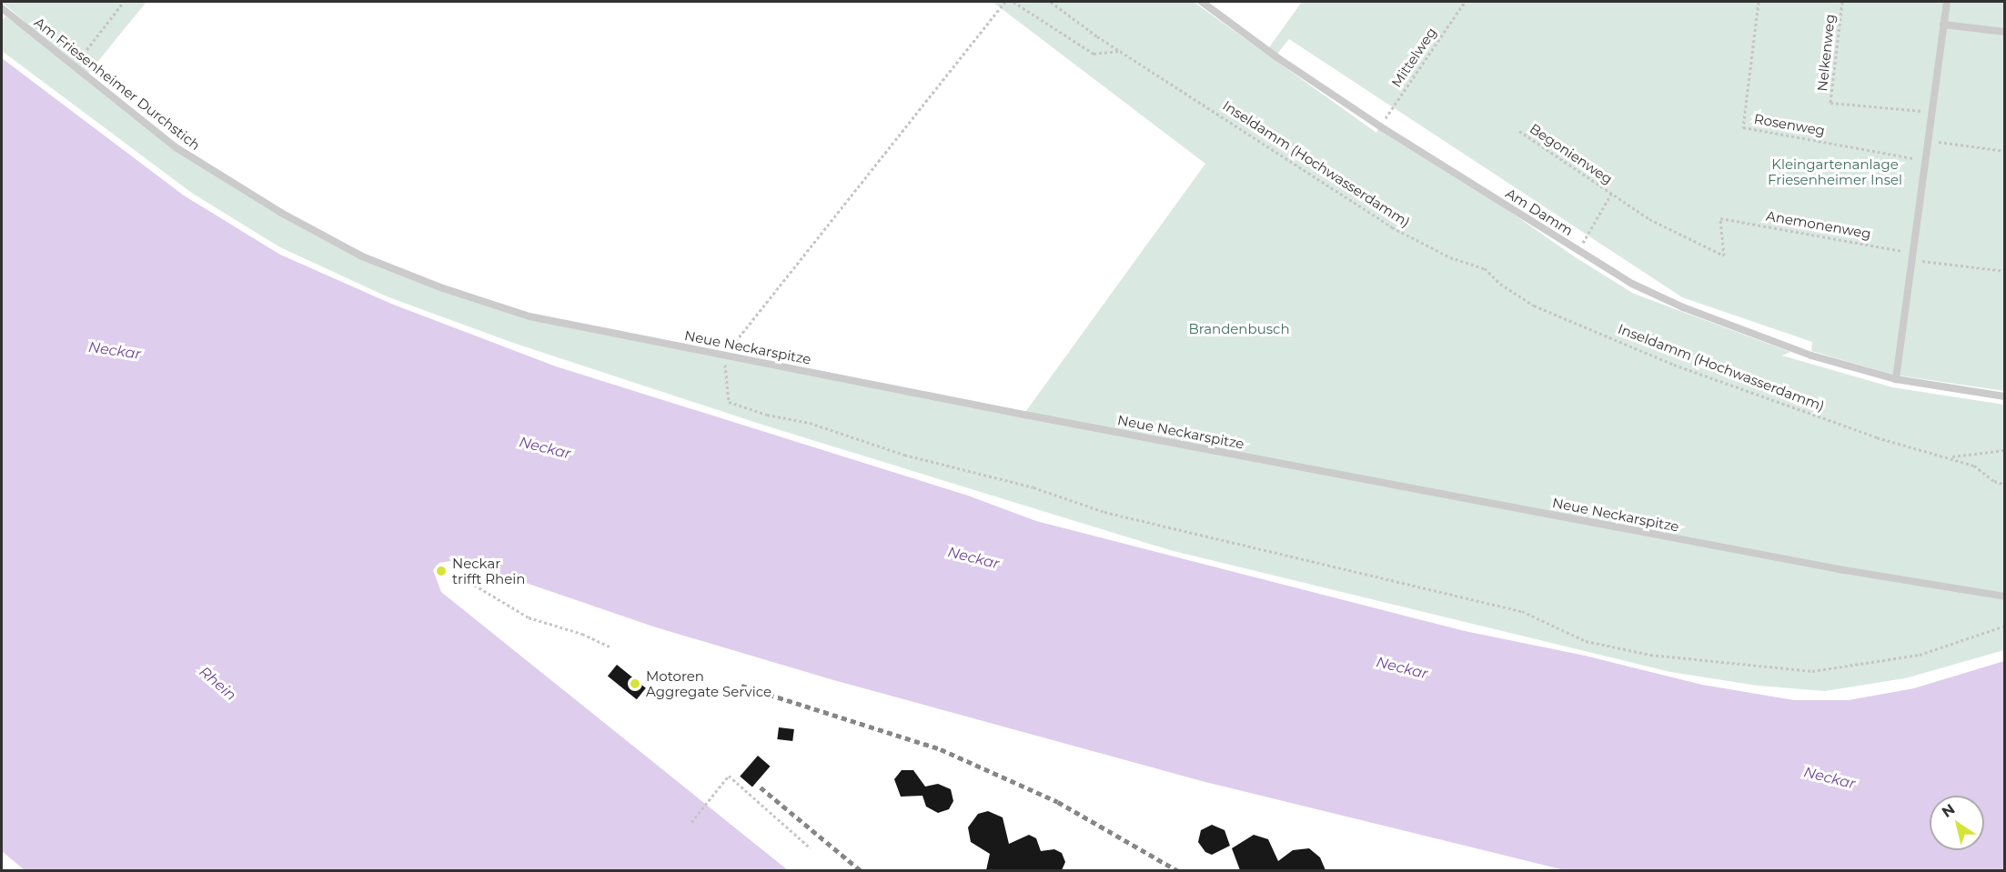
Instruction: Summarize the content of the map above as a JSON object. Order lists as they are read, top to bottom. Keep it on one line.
{"streets":{"lane":["Am Friesenheimer Durchstich","Am Damm","Neue Neckarspitze"],"path":["Nelkenweg","Mittelweg","Rosenweg","Begonienweg","Inseldamm (Hochwasserdamm)","Anemonenweg"]},"crossings":[["Mittelweg","Am Damm"],["Am Friesenheimer Durchstich","Neue Neckarspitze"],["Begonienweg","Am Damm"],["Begonienweg","Anemonenweg"]],"water":["Neckar","Rhein"],"parks":["Kleingartenanlage Friesenheimer Insel","Brandenbusch"],"places":["Neckar trifft Rhein","Motoren Aggregate Service"],"north":"top left"}
